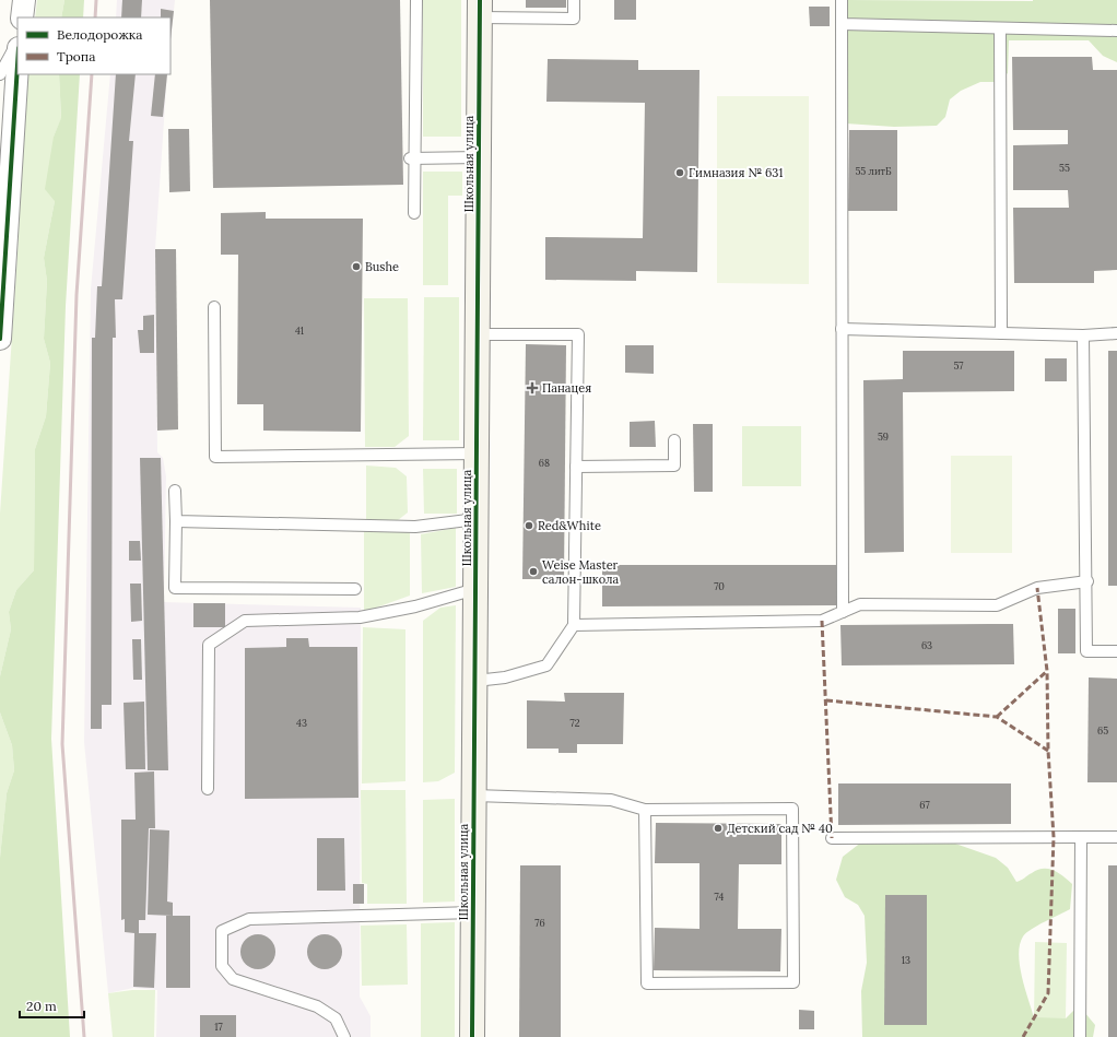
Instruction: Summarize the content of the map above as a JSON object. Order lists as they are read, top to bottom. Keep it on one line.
{"streets":{"street":["Школьная улица"]},"places":{"other":["Гимназия № 631","Bushe","Red&White","Weise Master салон-школа","Детский сад № 40"],"health":["Панацея"]},"house_numbers":["55","55 литБ","41","57","59","68","70","63","43","72","65","67","74","76","13","17"],"legend":["Велодорожка","Тропа"],"scale_bar":"20 m"}
